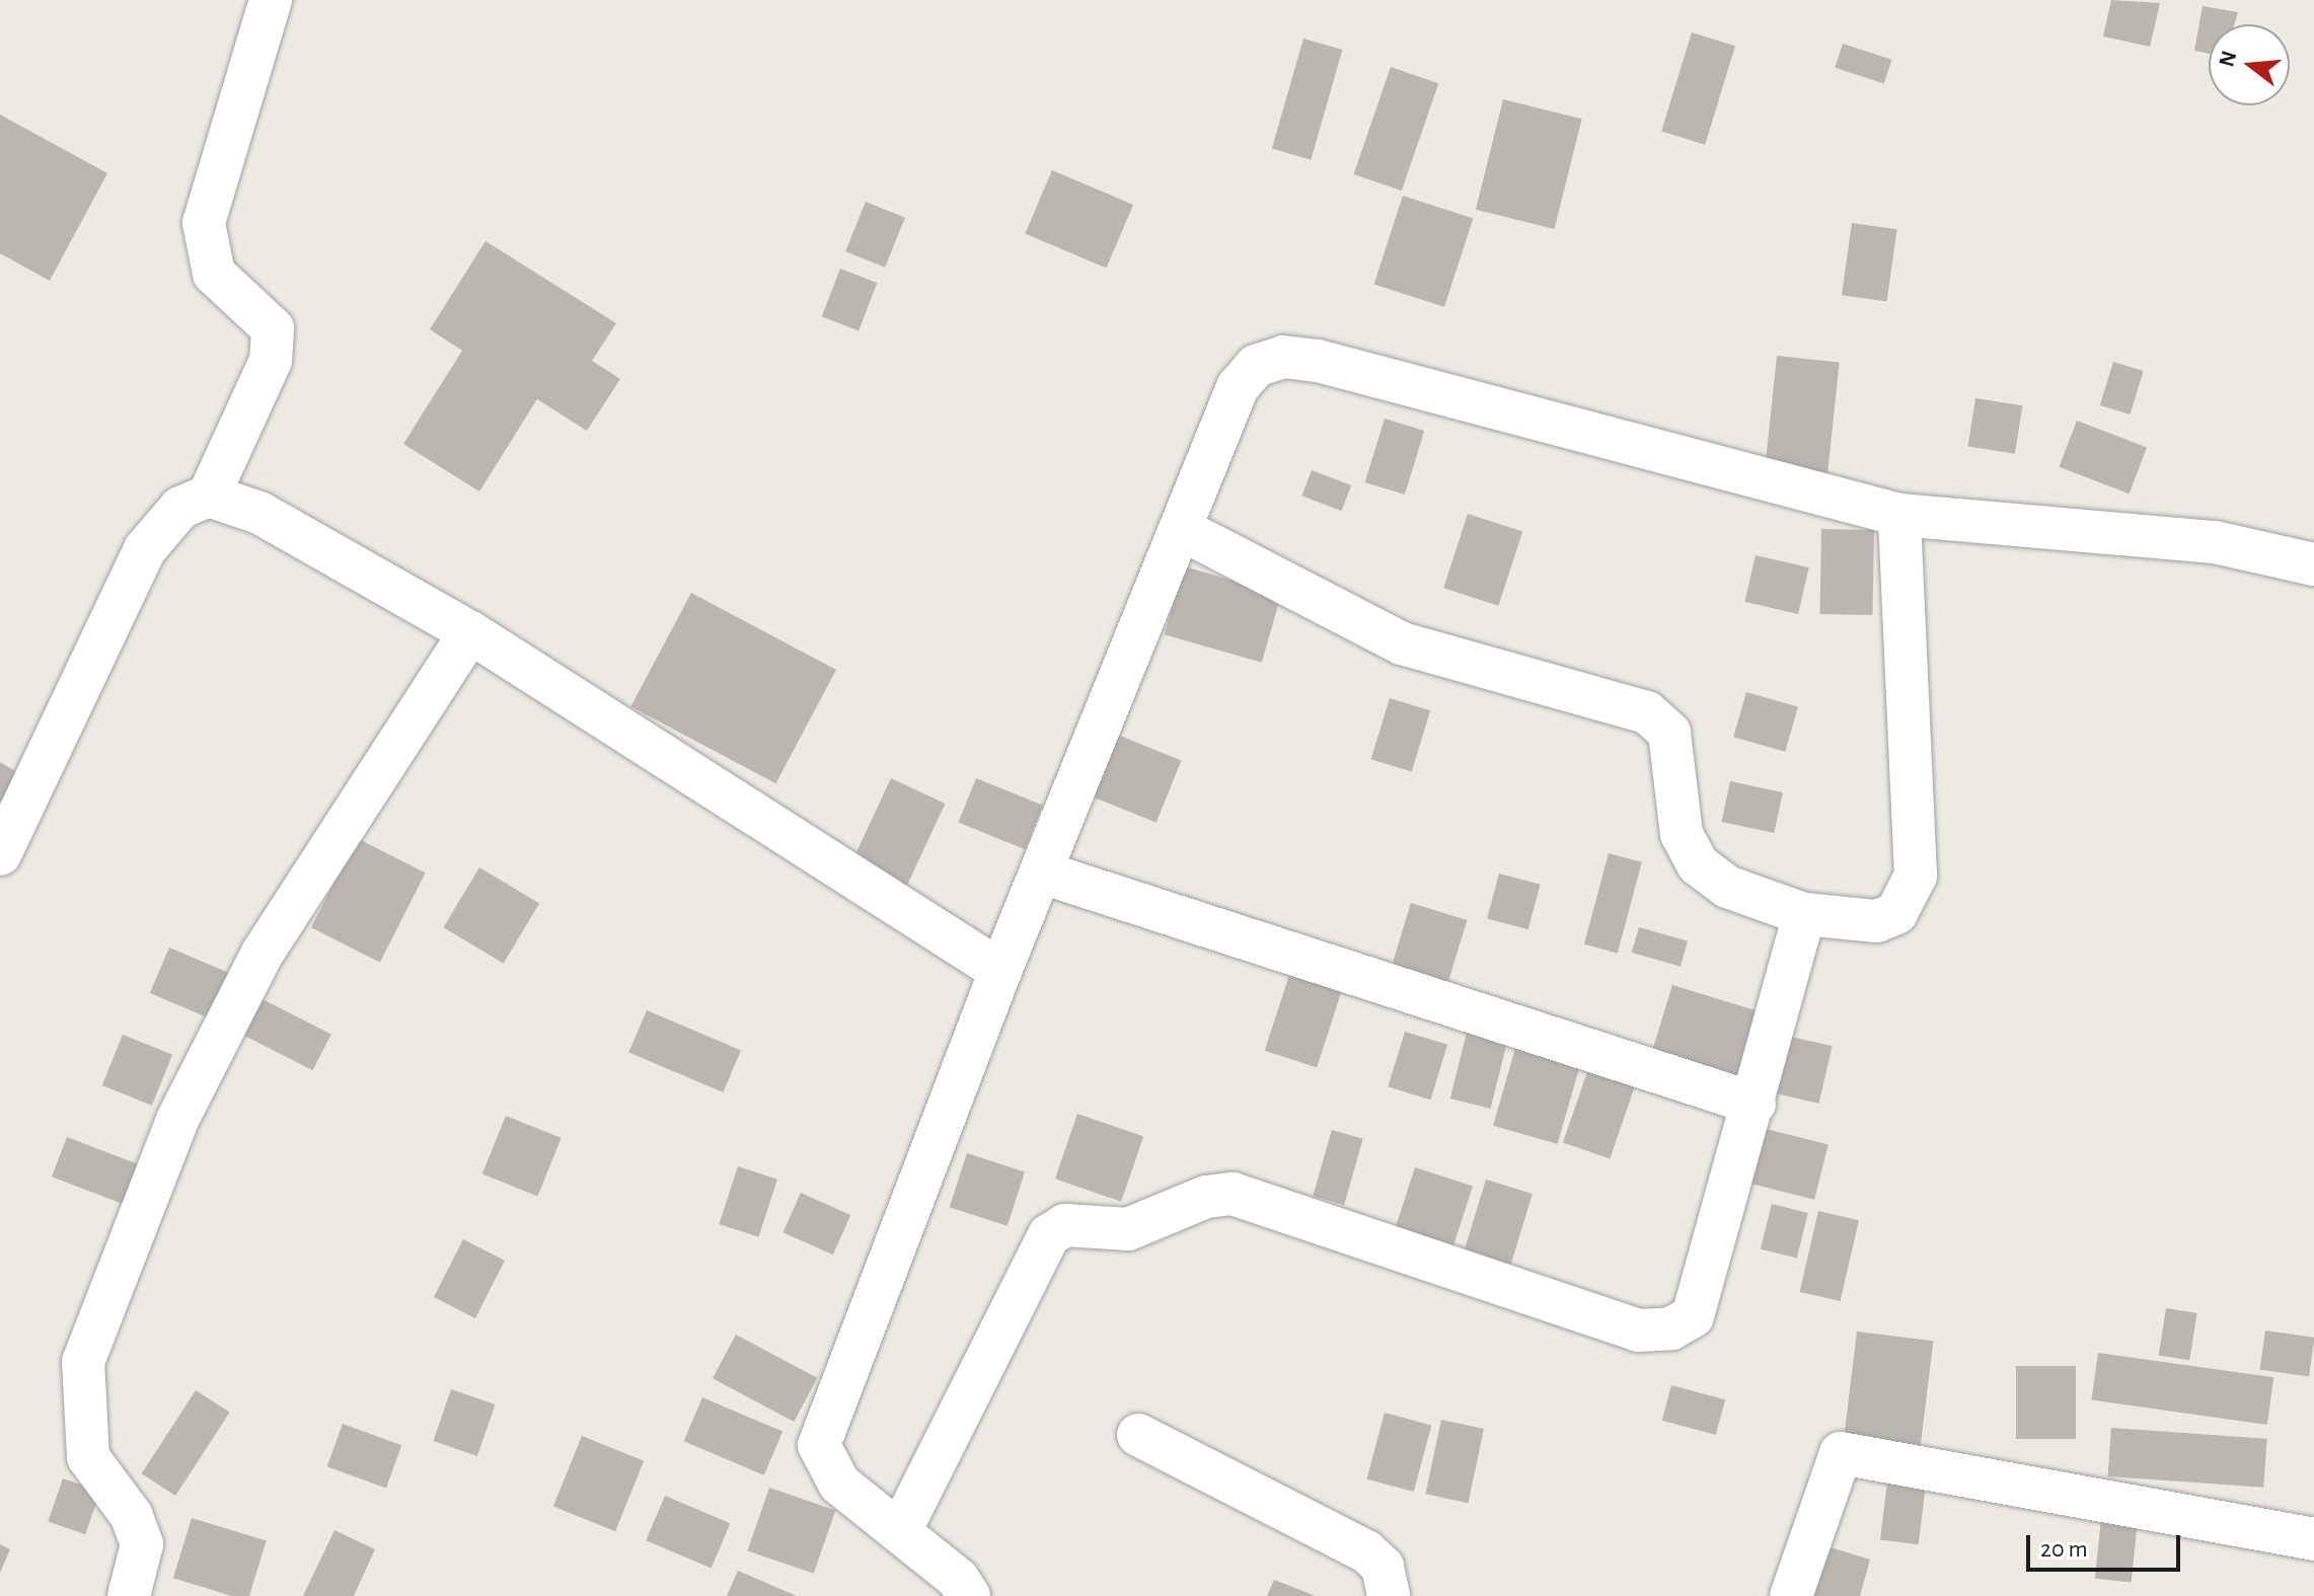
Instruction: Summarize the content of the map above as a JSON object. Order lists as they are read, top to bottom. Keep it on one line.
{"scale_bar":"20 m","north":"left"}
